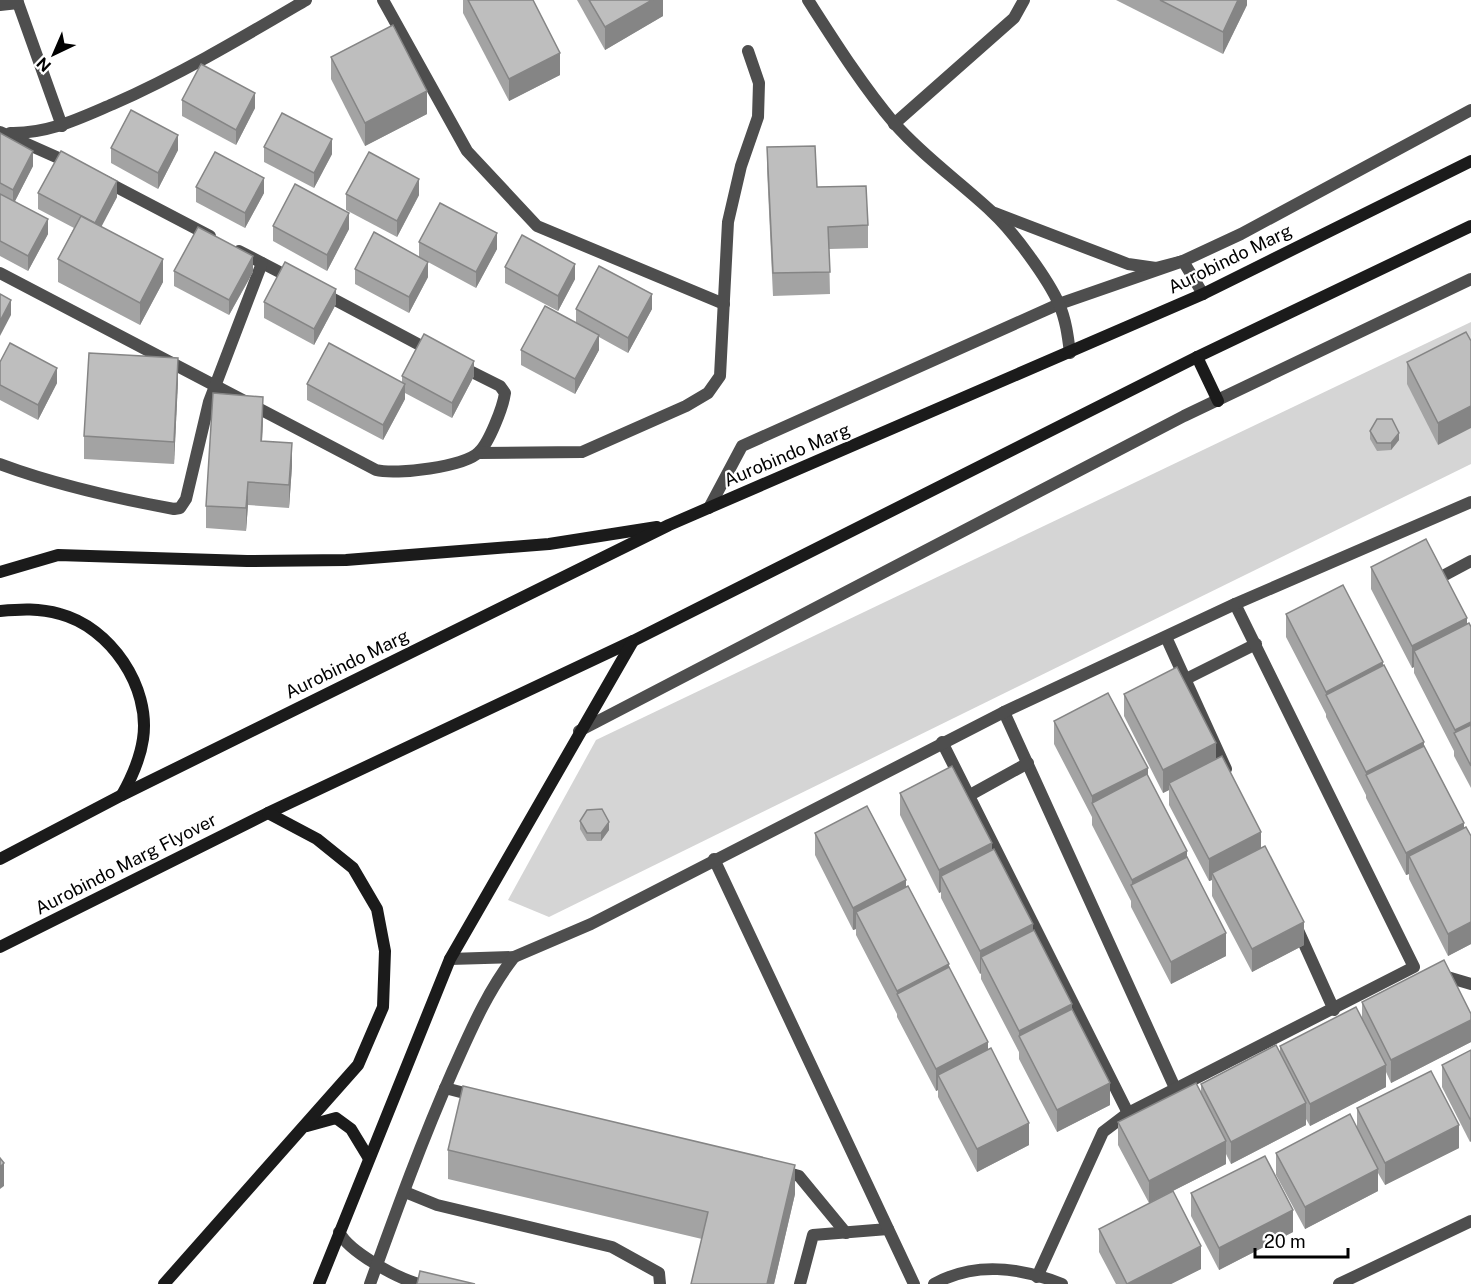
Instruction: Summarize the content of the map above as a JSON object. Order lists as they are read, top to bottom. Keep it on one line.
{"streets":{"main road":["Aurobindo Marg","Aurobindo Marg Flyover"]},"scale_bar":"20 m","north":"bottom left"}
